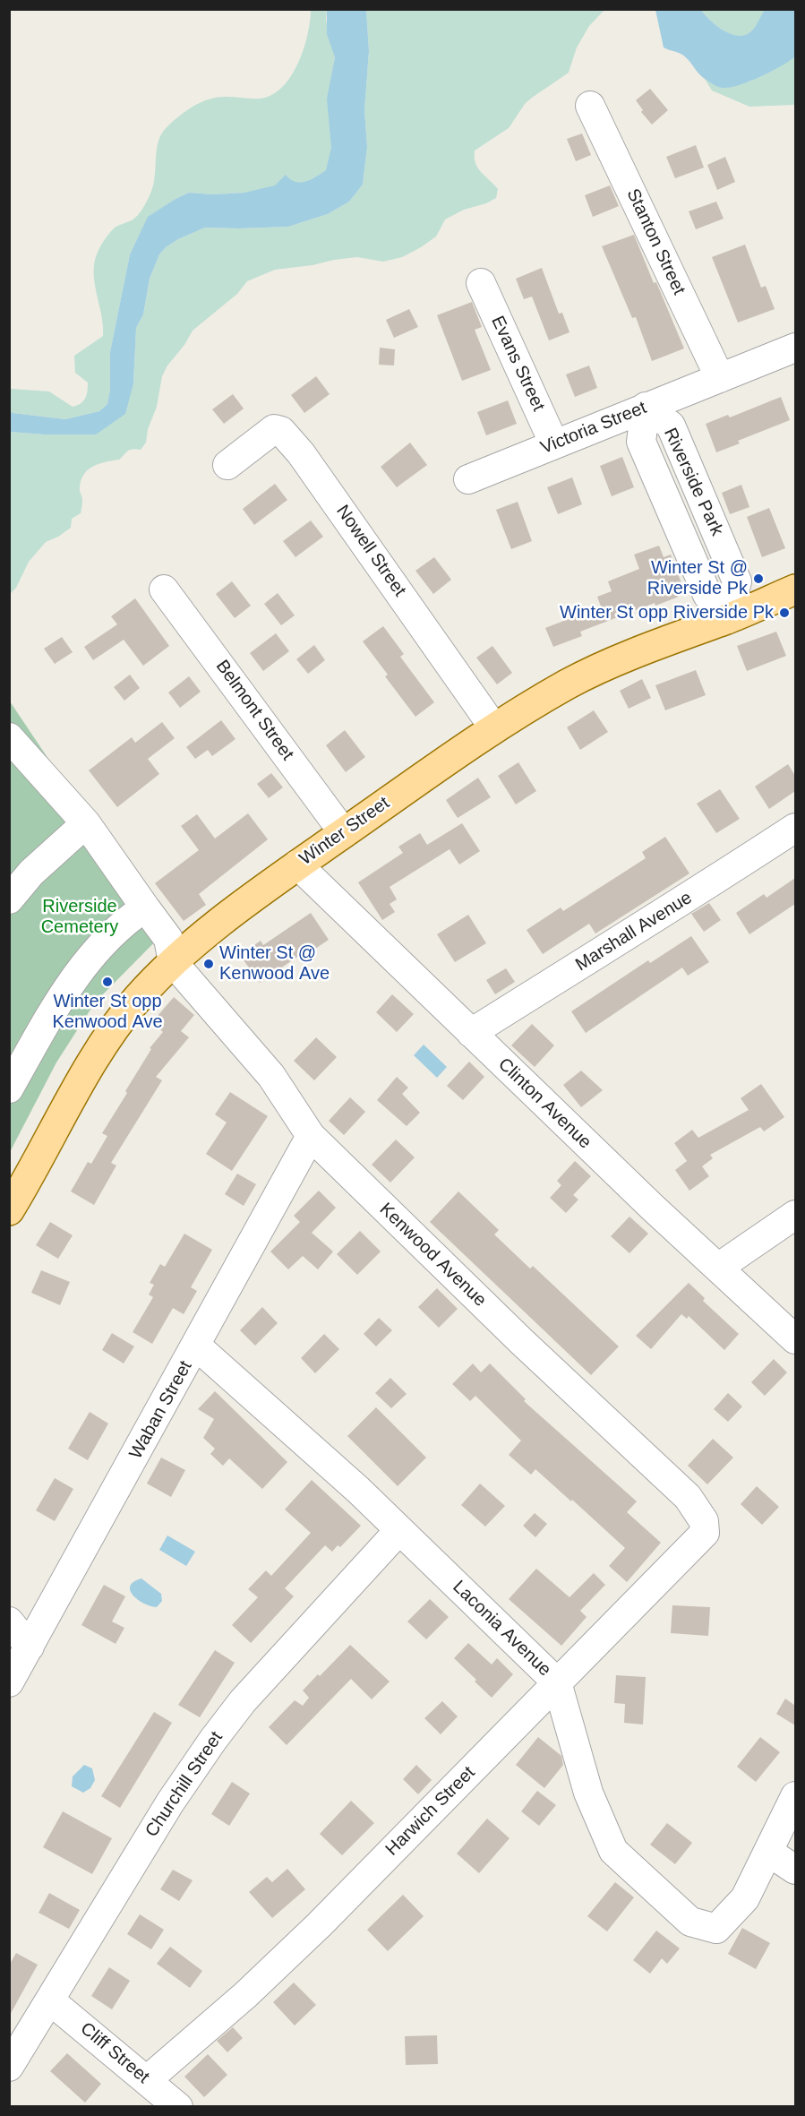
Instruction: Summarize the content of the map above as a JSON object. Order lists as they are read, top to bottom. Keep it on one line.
{"streets":{"main road":["Winter Street"],"street":["Stanton Street","Evans Street","Victoria Street","Riverside Park","Nowell Street","Belmont Street","Marshall Avenue","Clinton Avenue","Kenwood Avenue","Waban Street","Laconia Avenue","Churchill Street","Harwich Street","Cliff Street"]},"crossings":[["Stanton Street","Victoria Street"],["Evans Street","Victoria Street"],["Victoria Street","Riverside Park"],["Riverside Park","Winter Street"],["Nowell Street","Winter Street"],["Belmont Street","Winter Street"],["Winter Street","Clinton Avenue"],["Winter Street","Kenwood Avenue"],["Marshall Avenue","Clinton Avenue"],["Kenwood Avenue","Waban Street"],["Kenwood Avenue","Harwich Street"],["Waban Street","Laconia Avenue"],["Laconia Avenue","Churchill Street"],["Laconia Avenue","Harwich Street"],["Churchill Street","Cliff Street"],["Harwich Street","Cliff Street"]],"parks":["Riverside Cemetery"],"places":["Winter St @ Riverside Pk","Winter St opp Riverside Pk","Winter St @ Kenwood Ave","Winter St opp Kenwood Ave"]}
